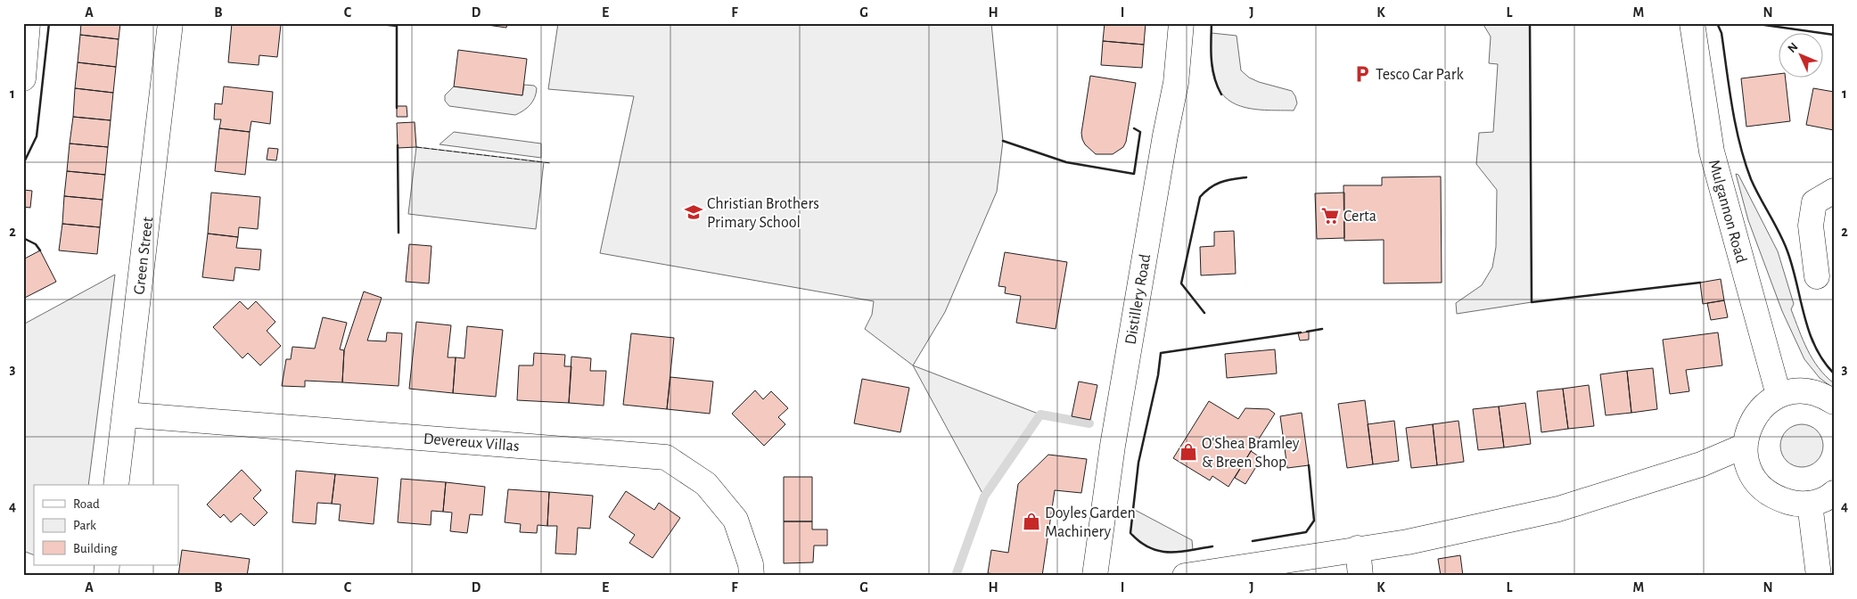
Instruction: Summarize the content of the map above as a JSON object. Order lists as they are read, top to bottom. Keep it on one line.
{"streets":{"street":["Mulgannon Road","Green Street","Distillery Road","Devereux Villas"]},"crossings":[["Green Street","Devereux Villas"]],"places":{"parking":["Tesco Car Park"],"school or university":["Christian Brothers Primary School"],"supermarket":["Certa"],"shop":["O'Shea Bramley & Breen Shop","Doyles Garden Machinery"]},"legend":["Road","Park","Building"],"north":"top left","grid":{"columns":["A","B","C","D","E","F","G","H","I","J","K","L","M","N"],"rows":["1","2","3","4"]}}
